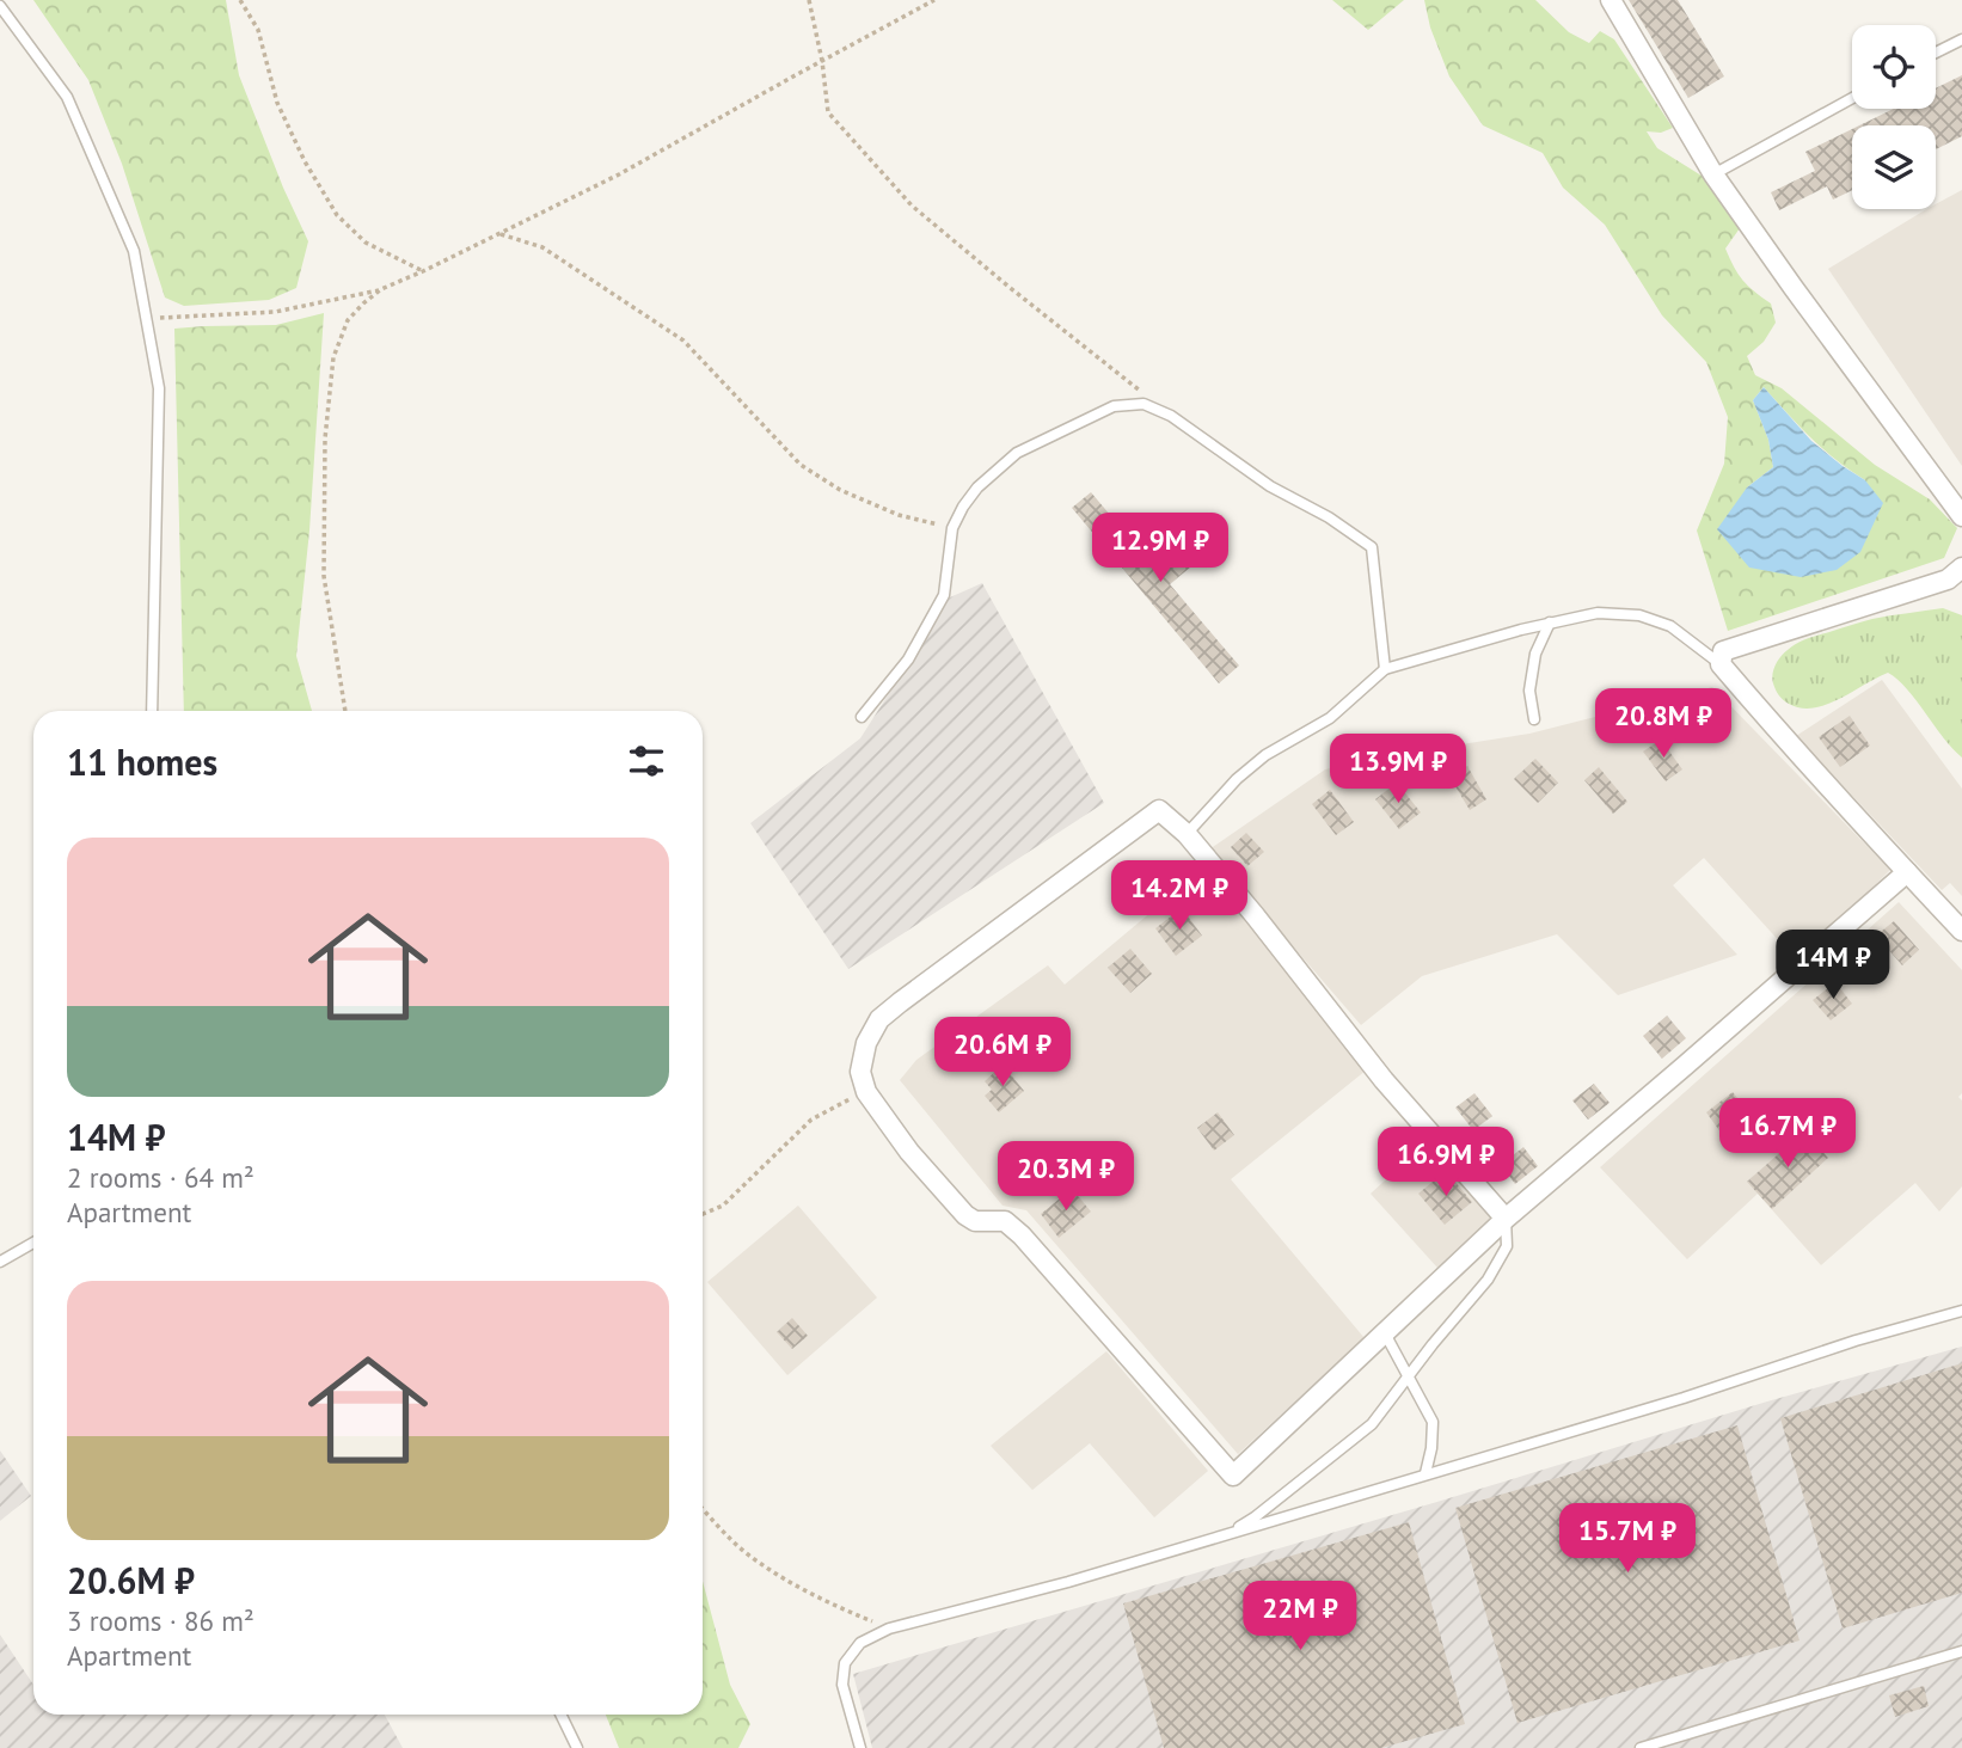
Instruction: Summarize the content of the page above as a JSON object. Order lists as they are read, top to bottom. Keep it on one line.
{"page":{"price":["12.9M ₽","20.8M ₽","13.9M ₽","14.2M ₽","14M ₽","20.6M ₽","16.7M ₽","16.9M ₽","20.3M ₽","15.7M ₽","22M ₽"],"heading":"11 homes","list":[{"name":"14M ₽","note":"2 rooms · 64 m² · Apartment"},{"name":"20.6M ₽","note":"3 rooms · 86 m² · Apartment"}]}}
